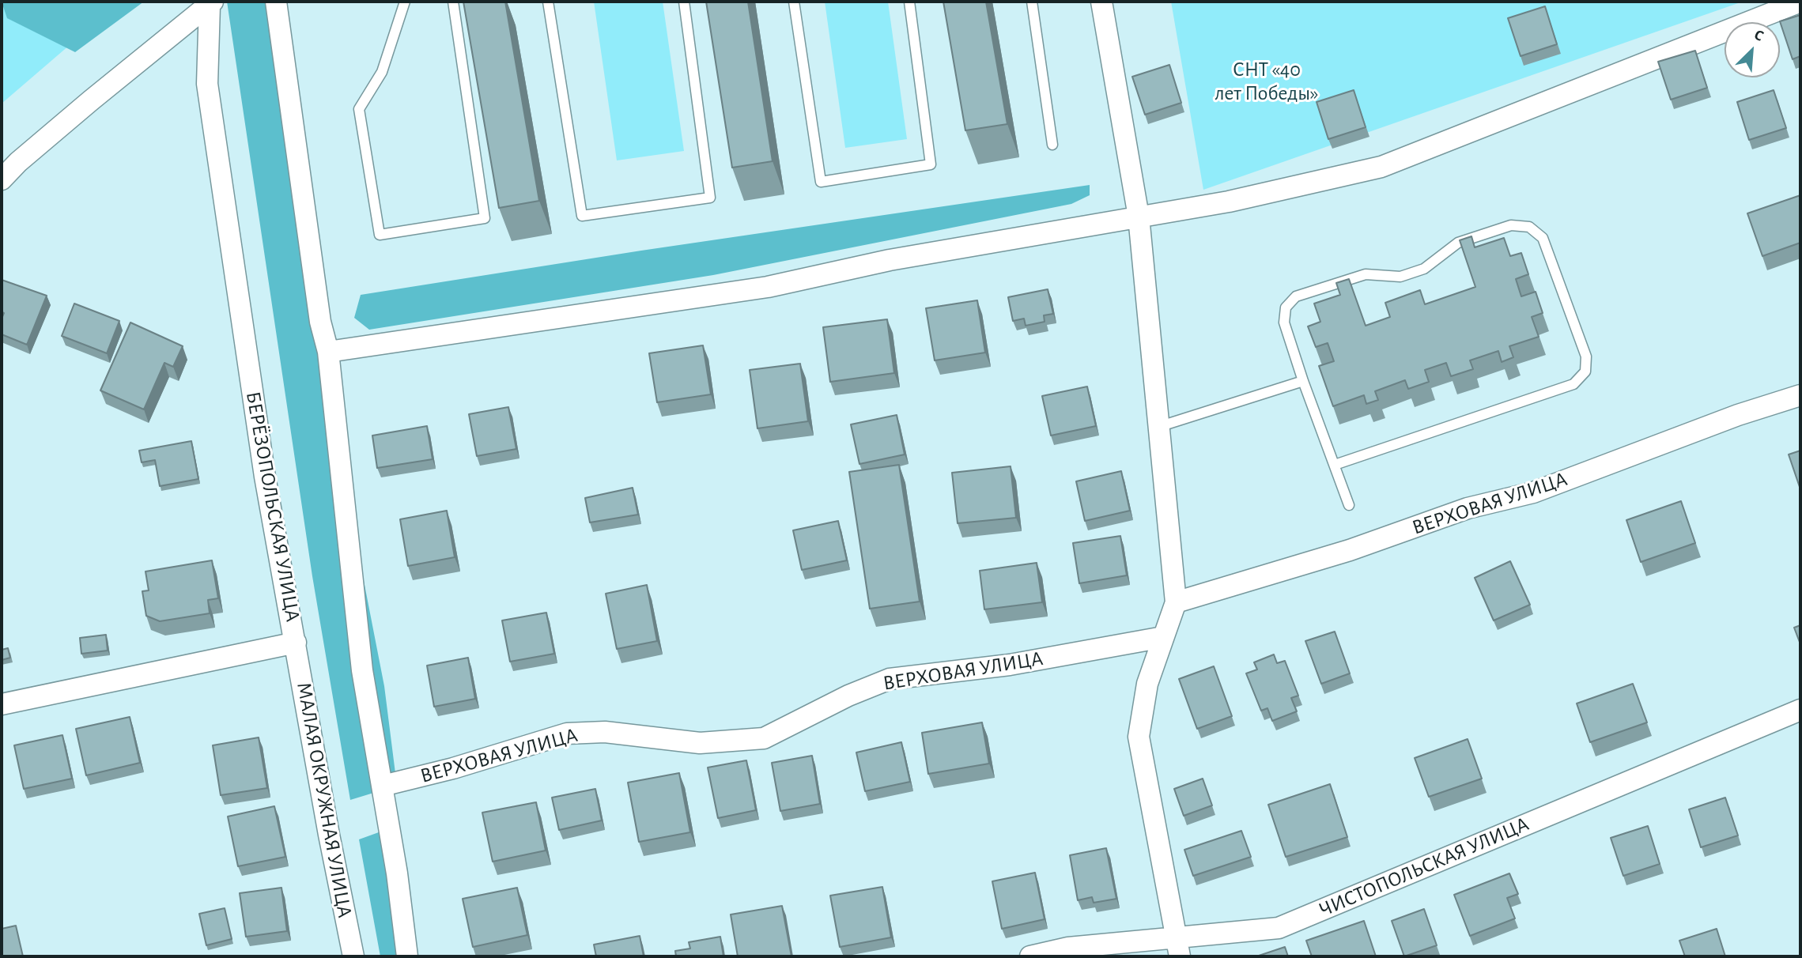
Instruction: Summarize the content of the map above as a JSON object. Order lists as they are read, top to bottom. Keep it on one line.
{"streets":{"street":["ВЕРХОВАЯ УЛИЦА","БЕРЁЗОПОЛЬСКАЯ УЛИЦА","МАЛАЯ ОКРУЖНАЯ УЛИЦА","ЧИСТОПОЛЬСКАЯ УЛИЦА"]},"crossings":[["БЕРЁЗОПОЛЬСКАЯ УЛИЦА","МАЛАЯ ОКРУЖНАЯ УЛИЦА"]],"parks":["СНТ «40 лет Победы»"],"north":"top right"}
